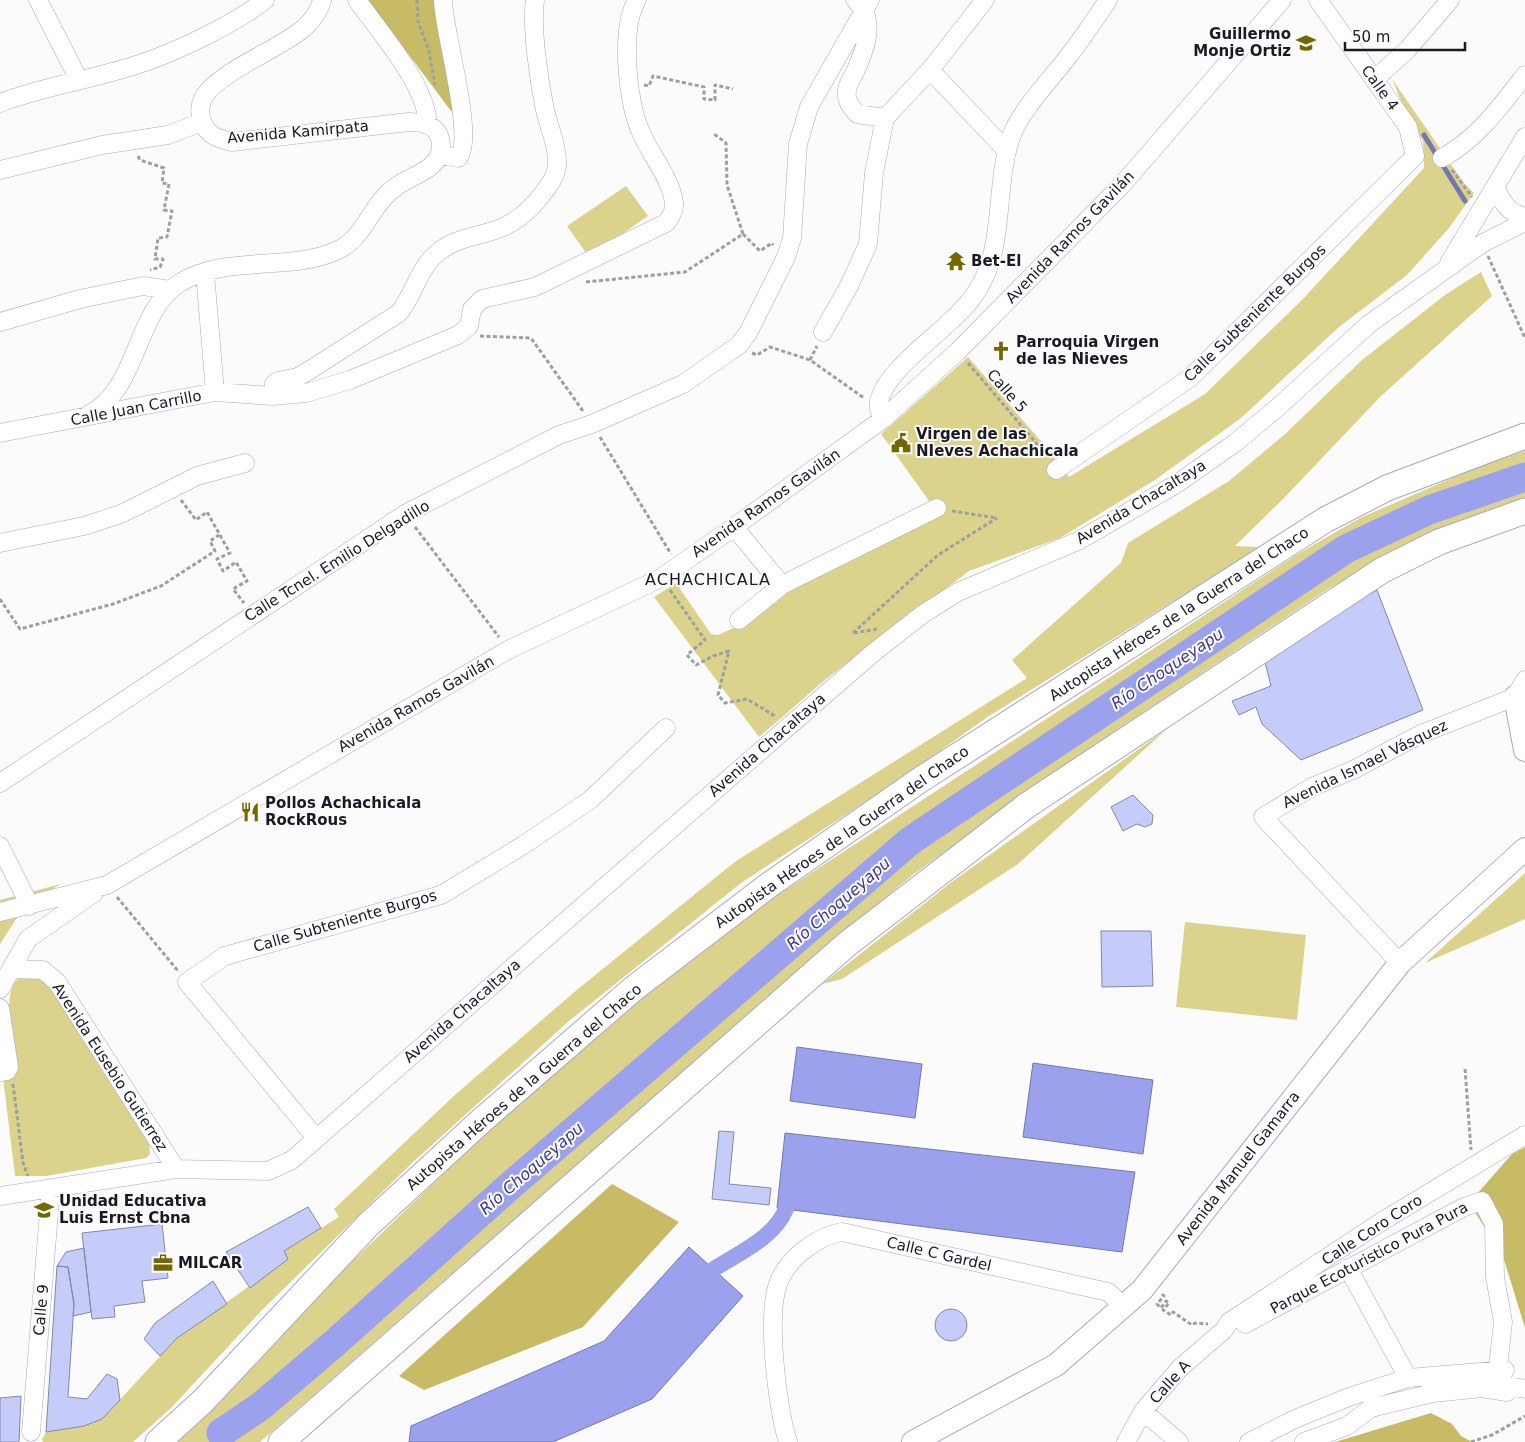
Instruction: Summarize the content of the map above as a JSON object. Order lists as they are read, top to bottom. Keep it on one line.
{"streets":{"highway":["Autopista Héroes de la Guerra del Chaco"],"main road":["Avenida Manuel Gamarra"],"street":["Calle 4","Avenida Kamirpata","Avenida Ramos Gavilán","Calle Subteniente Burgos","Calle Juan Carrillo","Avenida Chacaltaya","Calle Tcnel. Emilio Delgadillo","Avenida Ismael Vásquez","Avenida Eusebio Gutierrez","Calle Coro Coro","Calle C Gardel","Parque Ecoturistico Pura Pura","Calle 9","Calle A"],"path":["Calle 5"]},"crossings":[["Calle 4","Calle Subteniente Burgos"],["Avenida Ramos Gavilán","Calle 5"],["Calle Subteniente Burgos","Calle 5"],["Avenida Chacaltaya","Avenida Eusebio Gutierrez"],["Avenida Chacaltaya","Calle 9"],["Avenida Ismael Vásquez","Avenida Manuel Gamarra"],["Avenida Manuel Gamarra","Calle C Gardel"],["Calle Coro Coro","Parque Ecoturistico Pura Pura"],["Calle Coro Coro","Calle A"],["Parque Ecoturistico Pura Pura","Calle A"]],"districts":["ACHACHICALA"],"water":["Río Choqueyapu"],"places":{"school or university":["Guillermo Monje Ortiz","Unidad Educativa Luis Ernst Cbna"],"temple":["Bet-El"],"church":["Parroquia Virgen de las Nieves"],"public building":["Virgen de las NIeves Achachicala"],"restaurant":["Pollos Achachicala RockRous"],"office":["MILCAR"]},"scale_bar":"50 m"}
